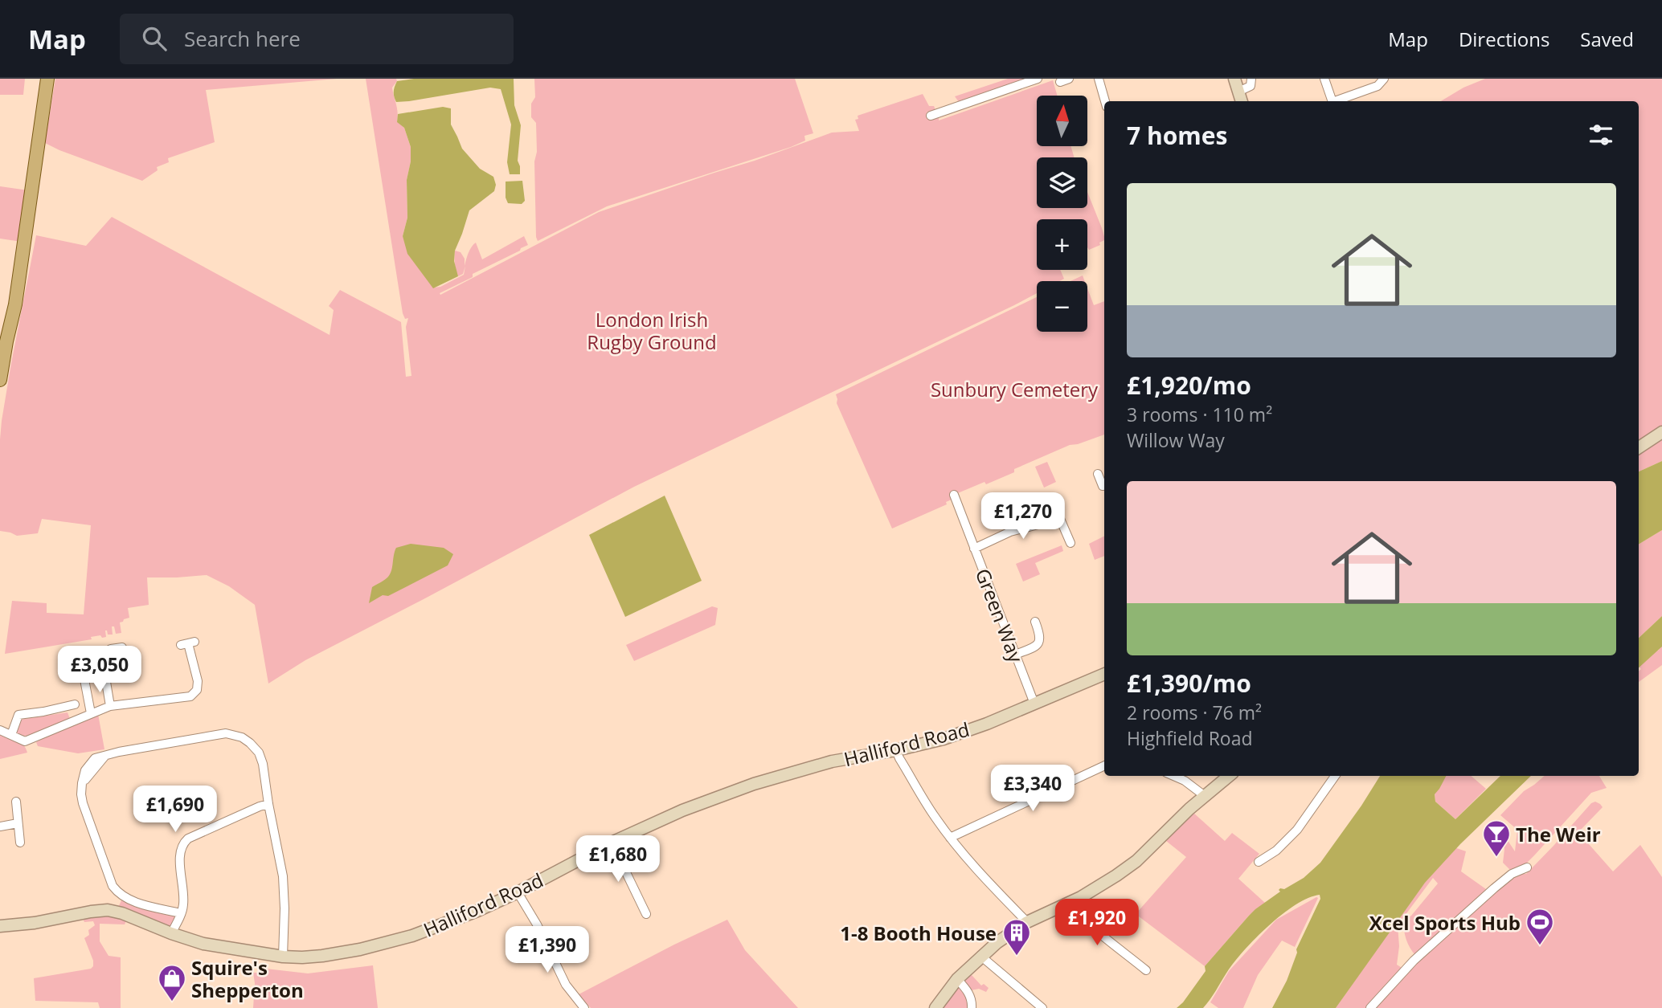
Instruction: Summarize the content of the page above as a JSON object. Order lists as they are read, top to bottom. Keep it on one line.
{"streets":{"street":["Green Way","Halliford Road"]},"crossings":[["Green Way","Halliford Road"]],"parks":["London Irish Rugby Ground","Sunbury Cemetery"],"places":{"bar":["The Weir"],"sports":["Xcel Sports Hub"],"building":["1-8 Booth House"],"shop":["Squire's Shepperton"]},"north":"top","page":{"header":"Map","search":"Search here","nav":["Map","Directions","Saved"],"map_buttons":["+","−"],"heading":"7 homes","list":[{"name":"£1,920/mo","note":"3 rooms · 110 m² · Willow Way"},{"name":"£1,390/mo","note":"2 rooms · 76 m² · Highfield Road"}],"price":["£1,270","£3,050","£3,340","£1,690","£1,680","£1,920","£1,390"]}}
